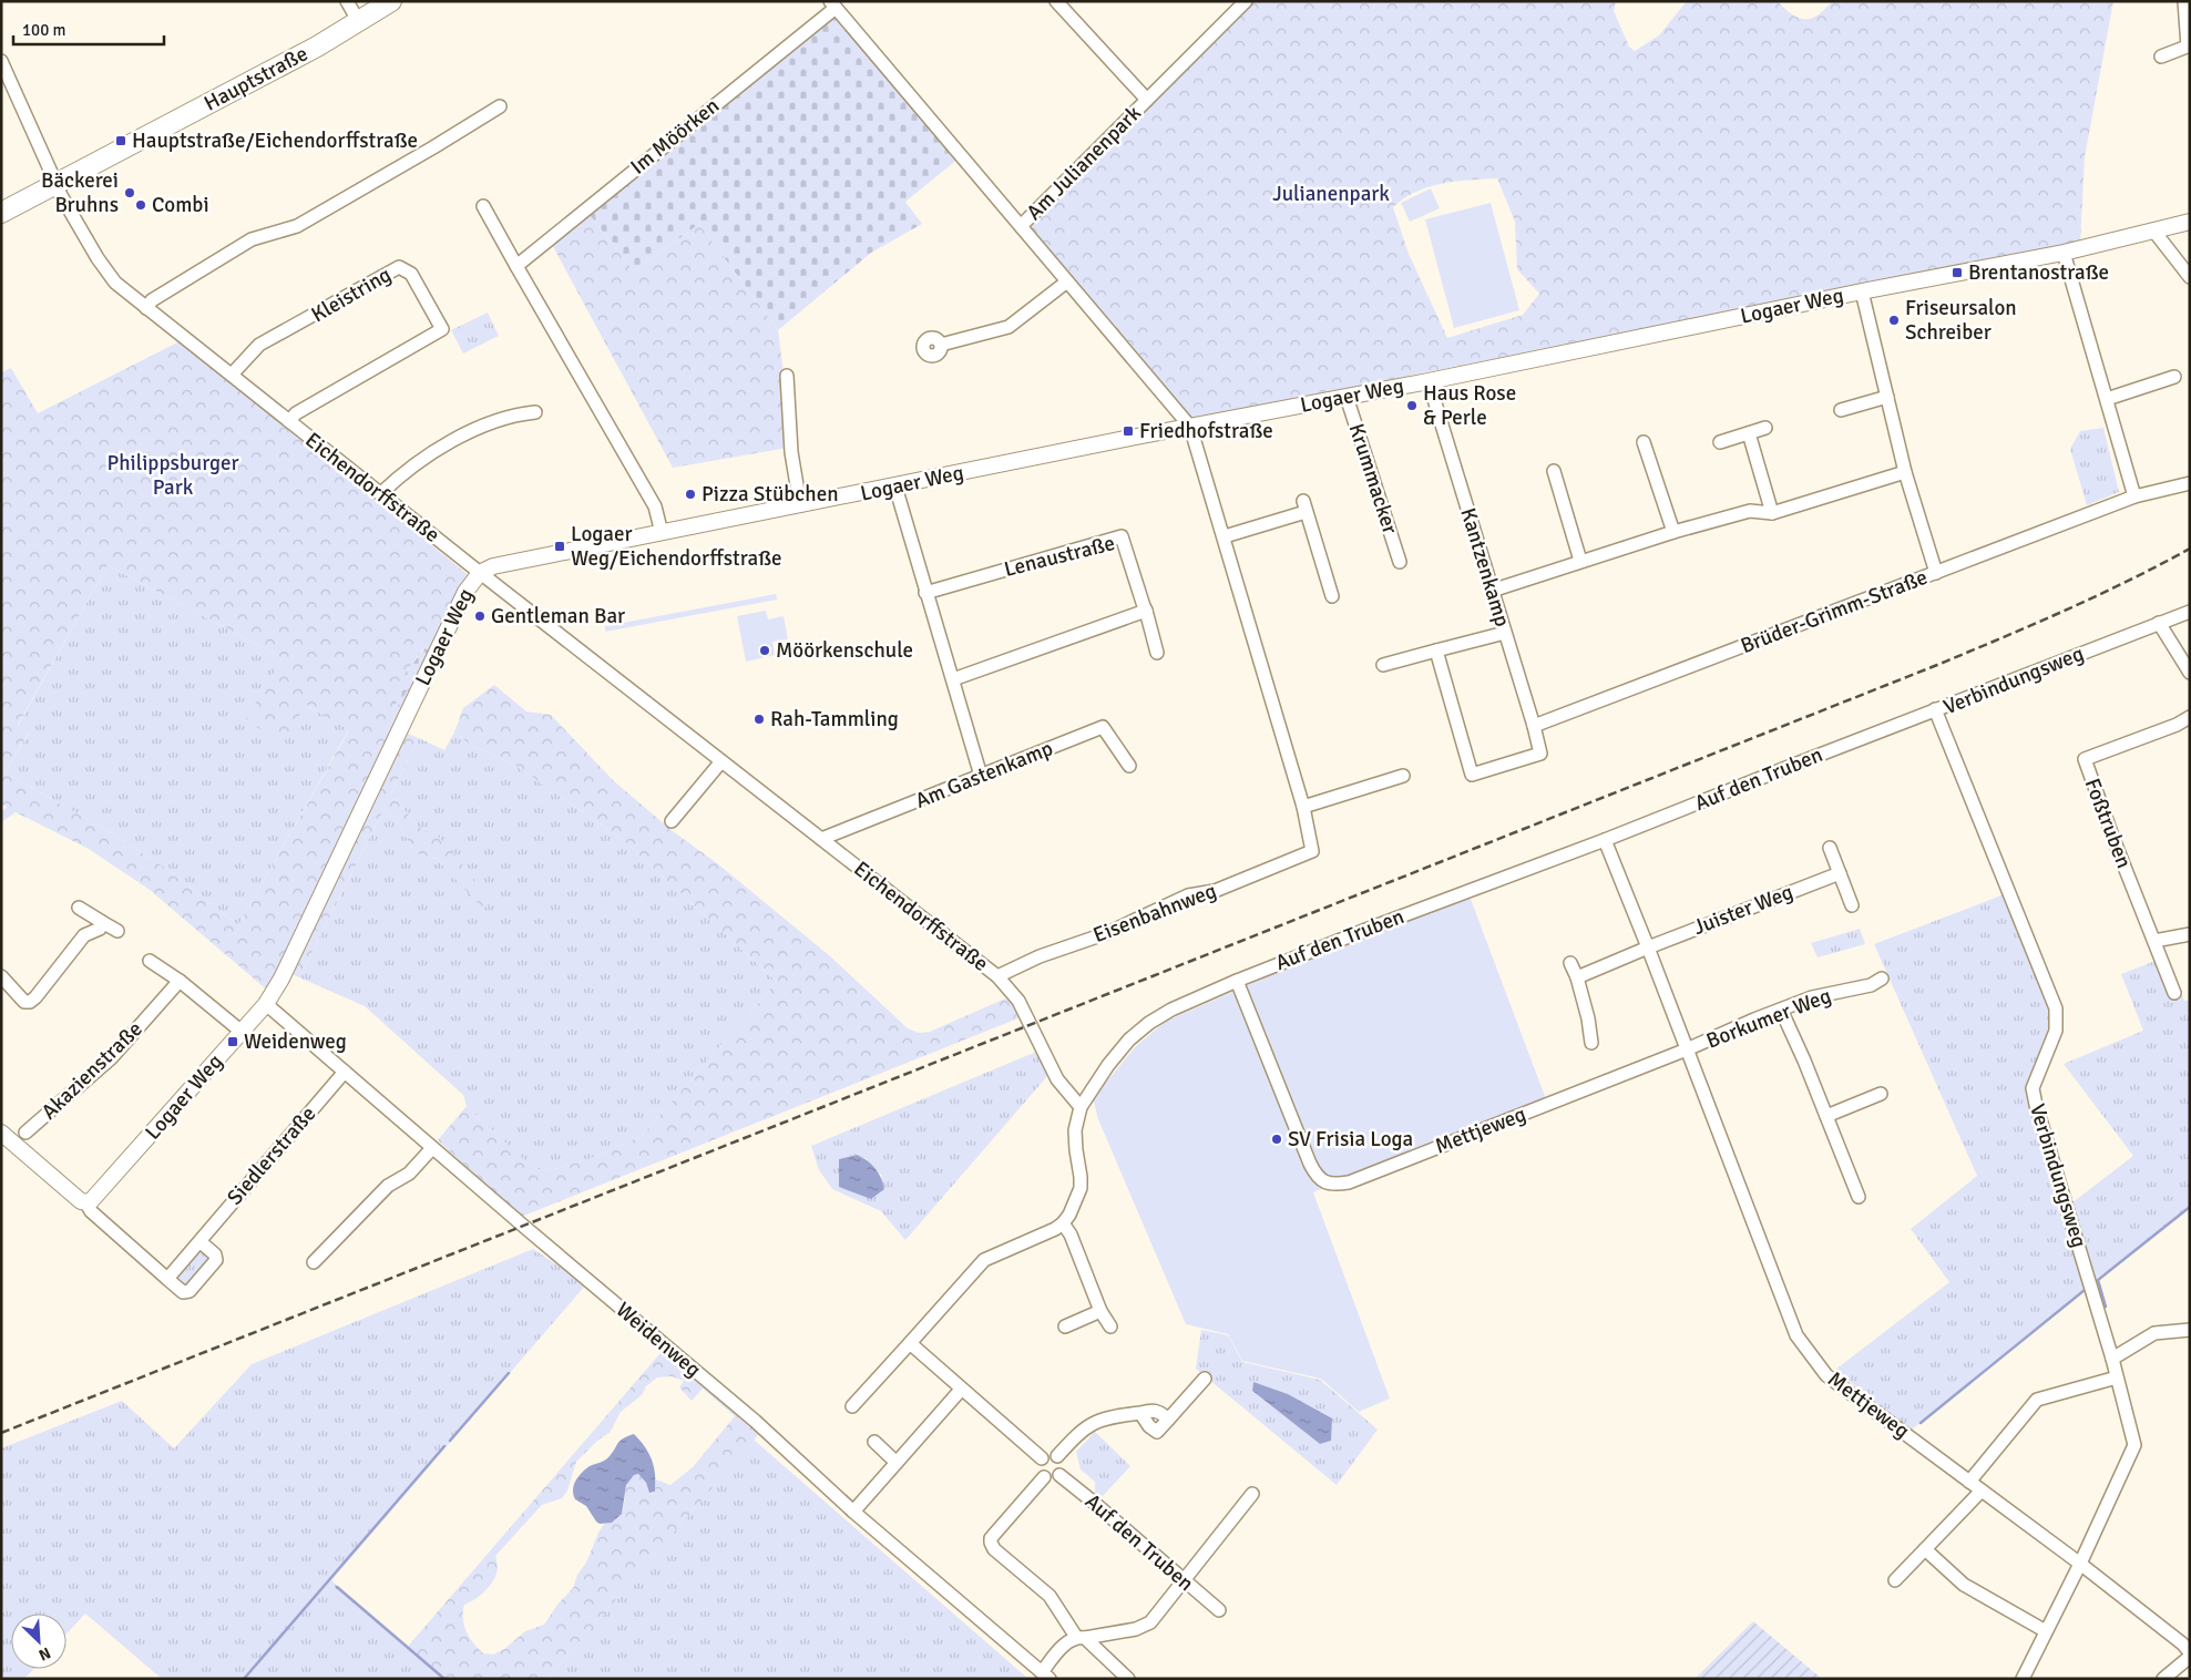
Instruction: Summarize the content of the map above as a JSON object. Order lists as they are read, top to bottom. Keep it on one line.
{"streets":{"main road":["Hauptstraße"],"street":["Im Möörken","Am Julianenpark","Kleistring","Logaer Weg","Krummacker","Eichendorffstraße","Lenaustraße","Kantzenkamp","Brüder-Grimm-Straße","Verbindungsweg","Am Gastenkamp","Auf den Truben","Foßtruben","Juister Weg","Eisenbahnweg","Borkumer Weg","Akazienstraße","Mettjeweg","Siedlerstraße","Weidenweg"]},"crossings":[["Hauptstraße","Eichendorffstraße"],["Kleistring","Eichendorffstraße"],["Logaer Weg","Krummacker"],["Logaer Weg","Eichendorffstraße"],["Logaer Weg","Kantzenkamp"],["Logaer Weg","Weidenweg"],["Eichendorffstraße","Am Gastenkamp"],["Eichendorffstraße","Auf den Truben"],["Eichendorffstraße","Eisenbahnweg"],["Kantzenkamp","Brüder-Grimm-Straße"],["Verbindungsweg","Auf den Truben"],["Verbindungsweg","Mettjeweg"],["Auf den Truben","Mettjeweg"],["Juister Weg","Mettjeweg"],["Borkumer Weg","Mettjeweg"],["Siedlerstraße","Weidenweg"]],"parks":["Julianenpark","Philippsburger Park"],"places":{"transit":["Hauptstraße/Eichendorffstraße","Brentanostraße","Friedhofstraße","Logaer Weg/Eichendorffstraße","Weidenweg"],"other":["Bäckerei Bruhns","Combi","Friseursalon Schreiber","Haus Rose & Perle","Pizza Stübchen","Gentleman Bar","Möörkenschule","Rah-Tammling","SV Frisia Loga"]},"scale_bar":"100 m","north":"bottom right"}
